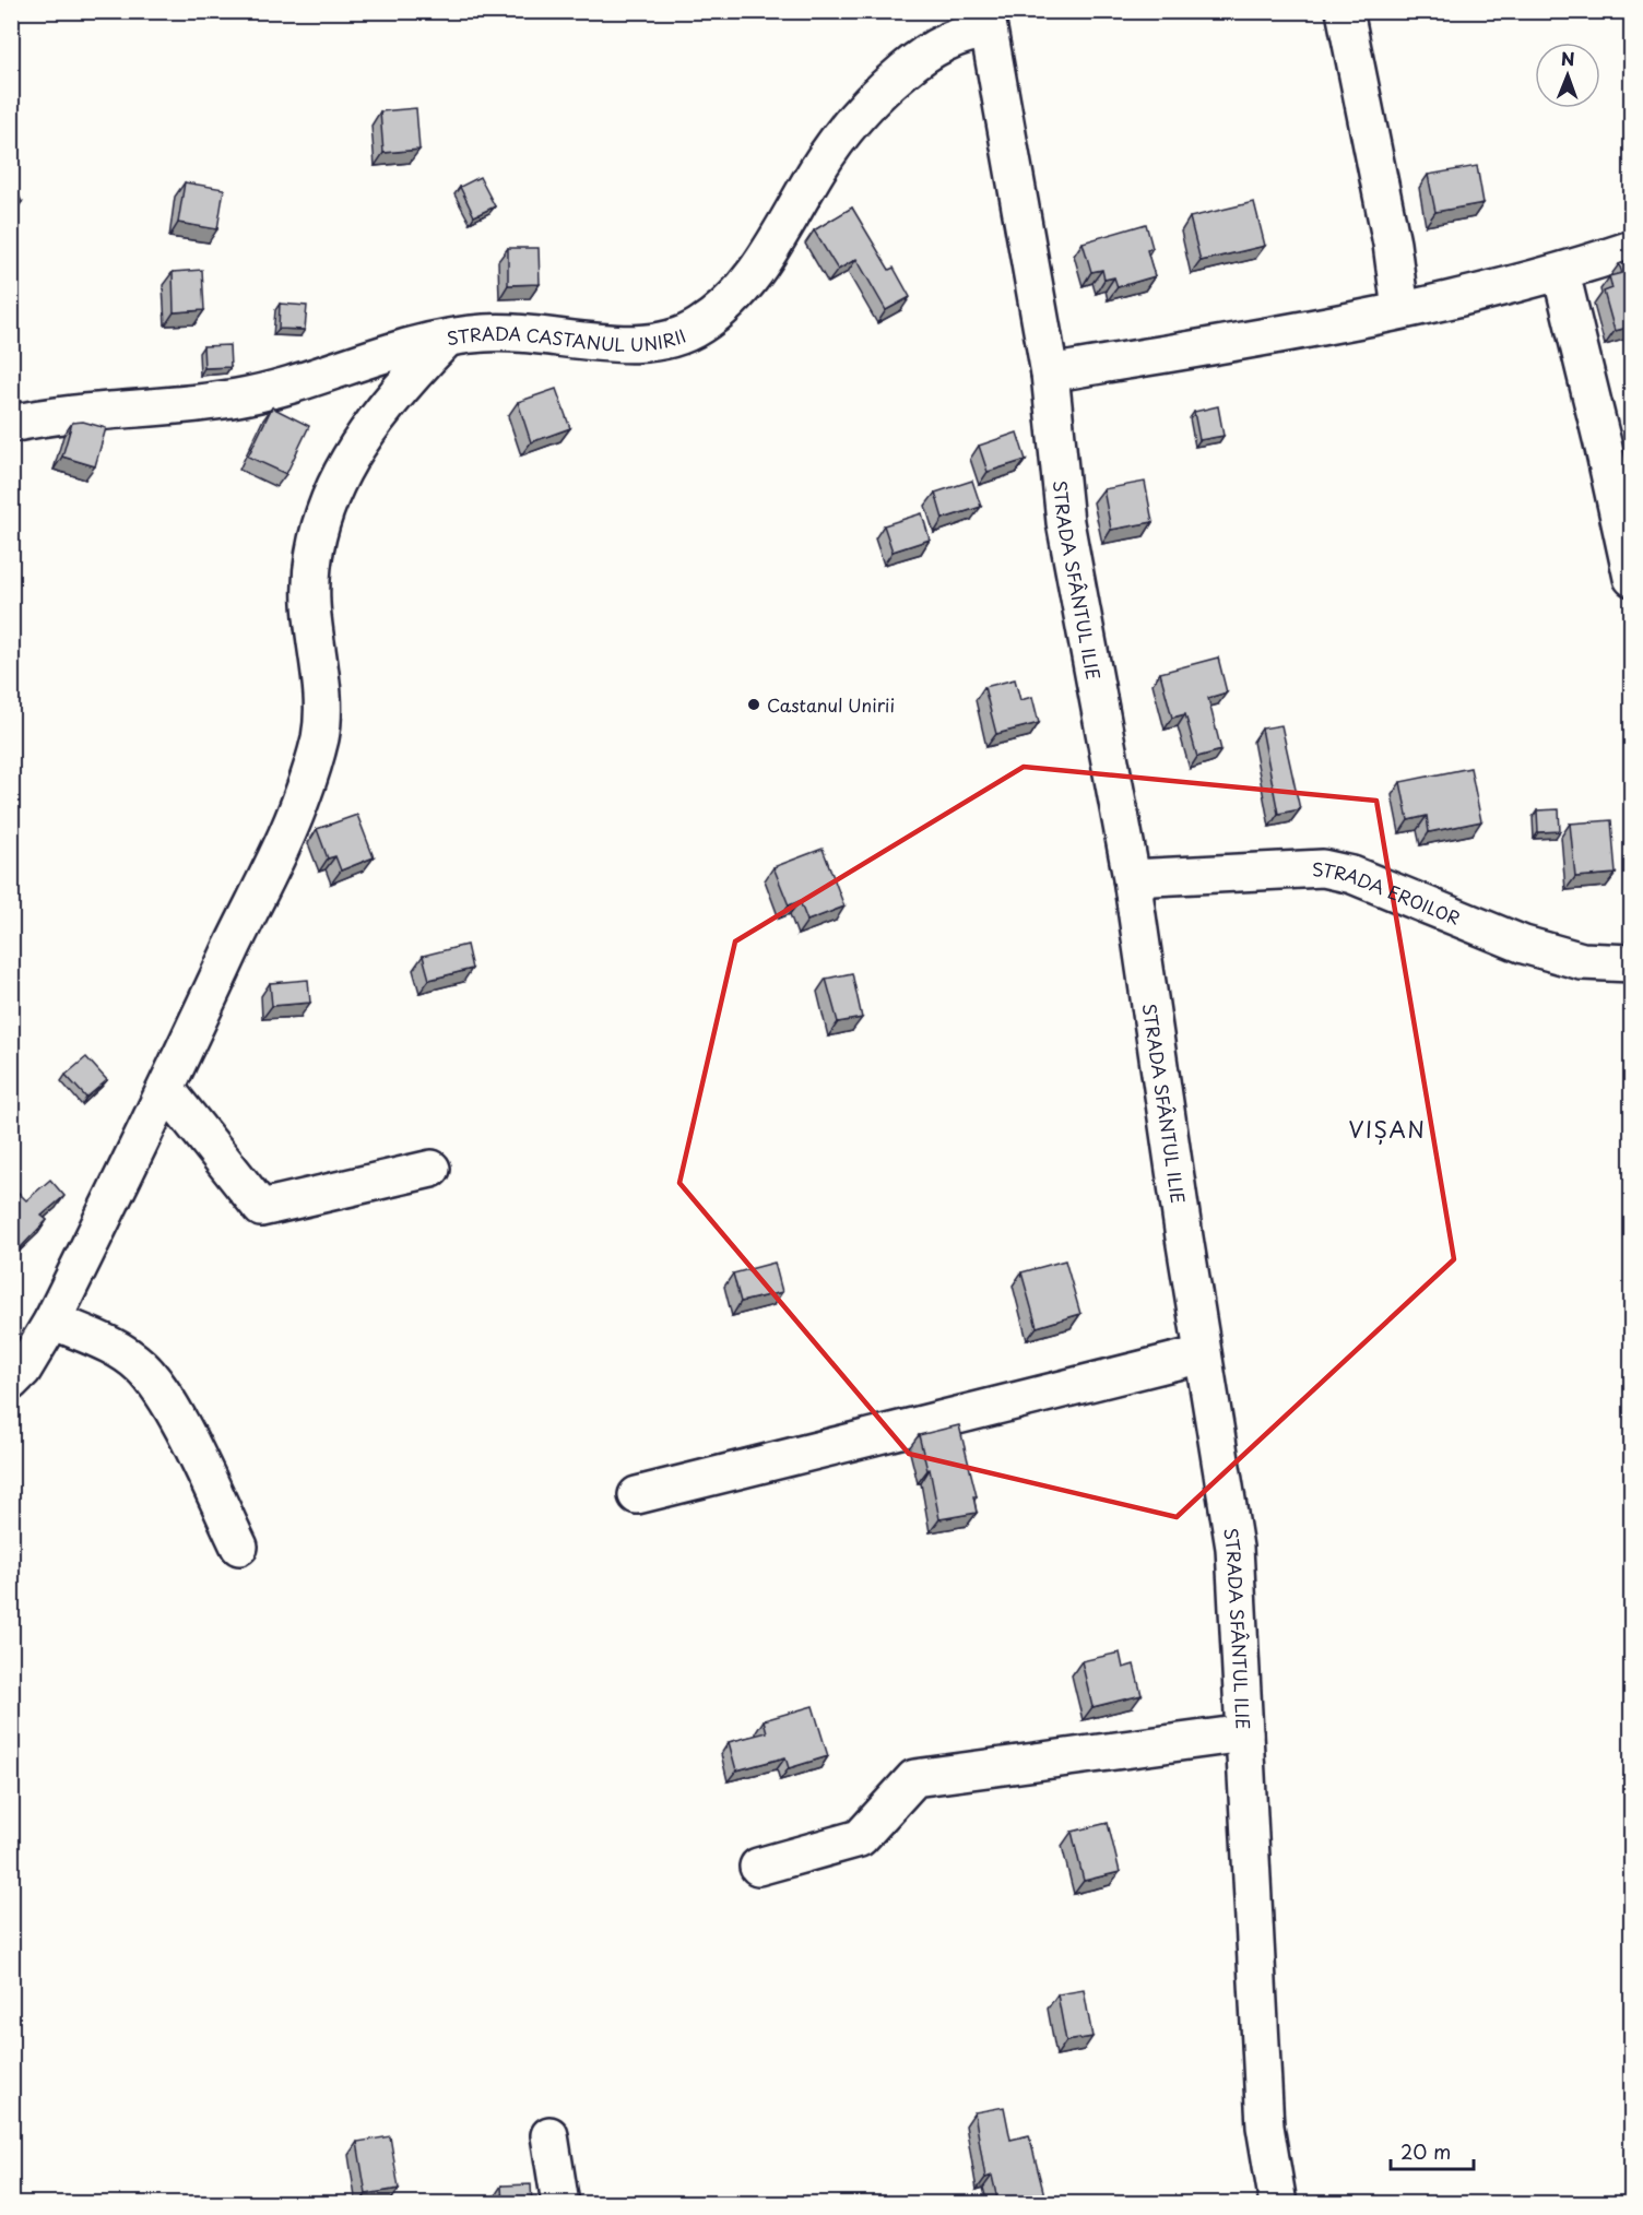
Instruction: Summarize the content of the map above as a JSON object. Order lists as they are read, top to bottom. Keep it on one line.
{"streets":{"street":["STRADA CASTANUL UNIRII","STRADA SFÂNTUL ILIE","STRADA EROILOR"]},"crossings":[["STRADA CASTANUL UNIRII","STRADA SFÂNTUL ILIE"],["STRADA SFÂNTUL ILIE","STRADA EROILOR"]],"districts":["VIȘAN"],"places":["Castanul Unirii"],"scale_bar":"20 m","north":"top"}
